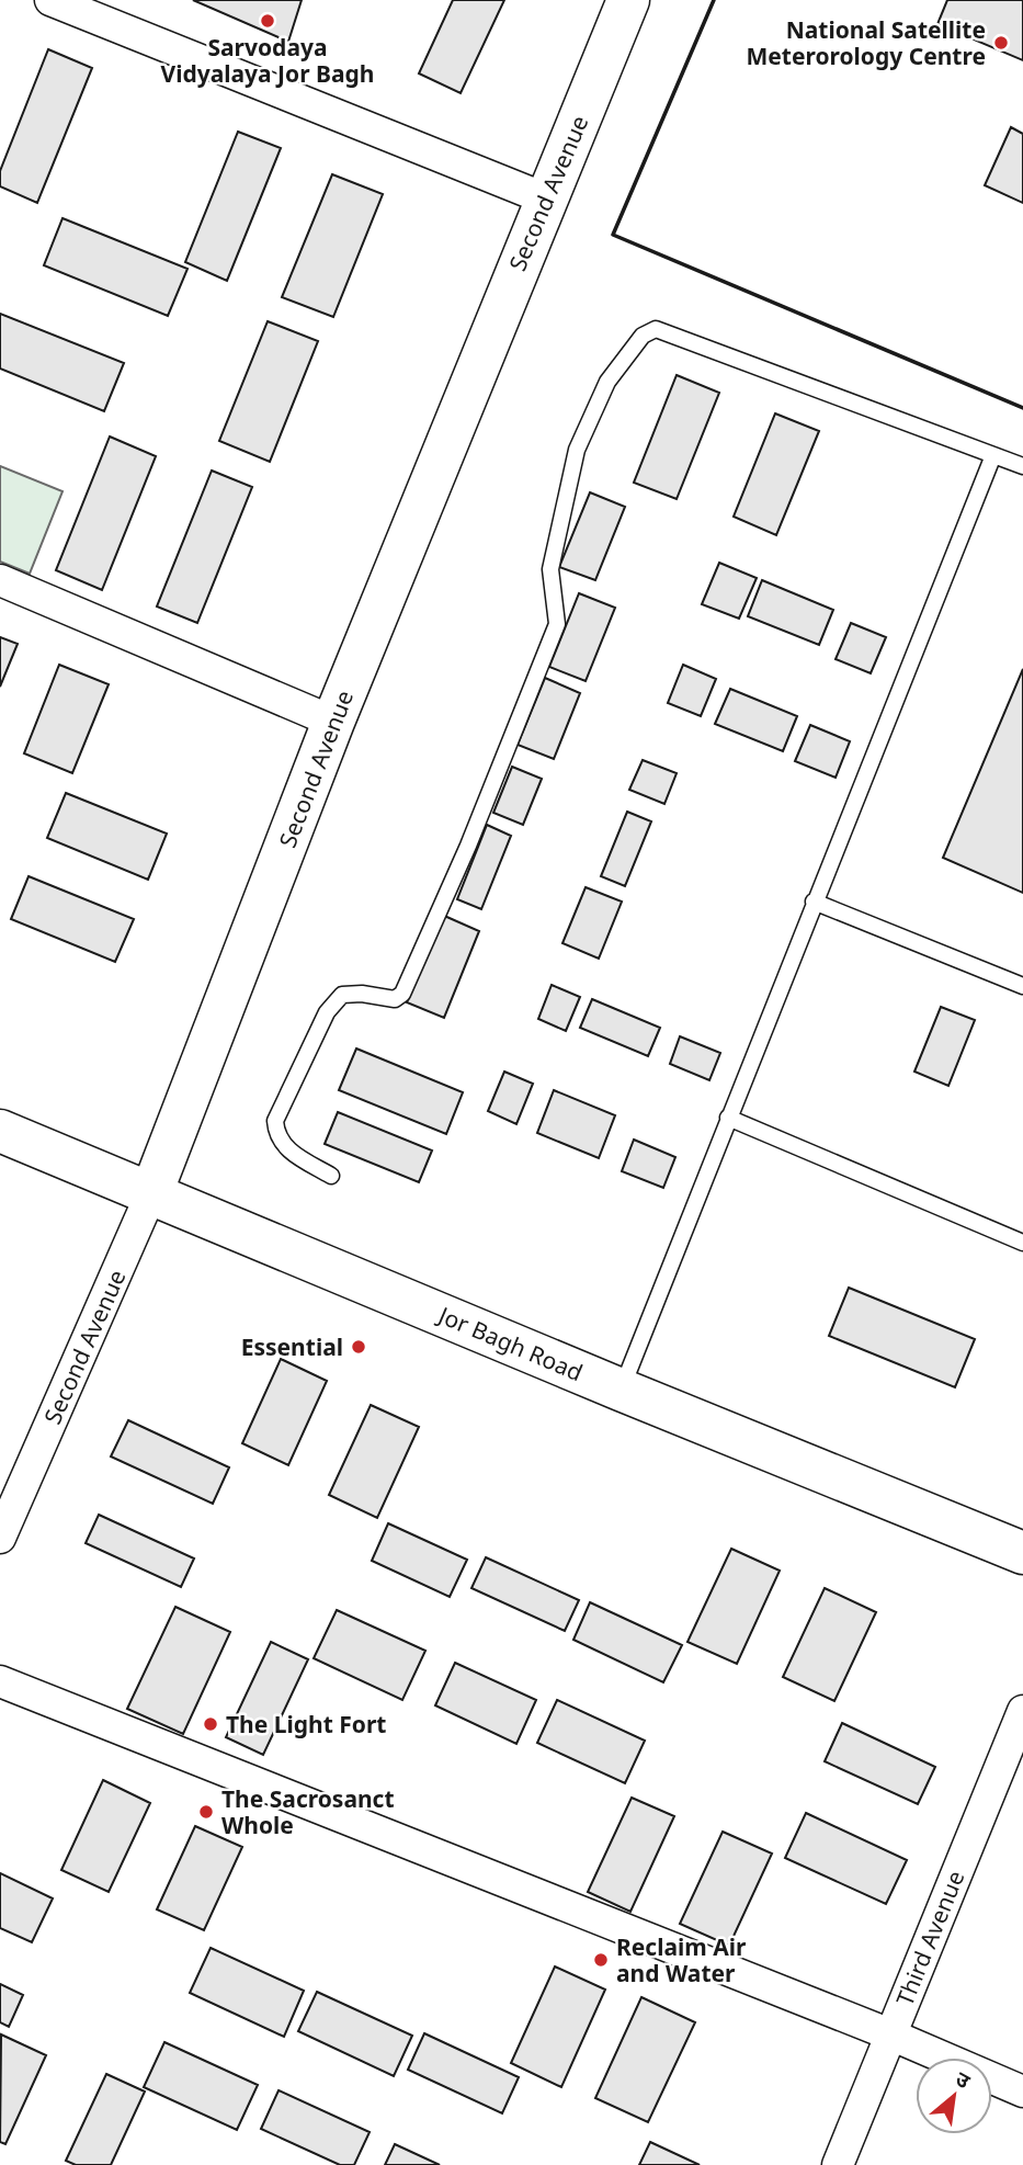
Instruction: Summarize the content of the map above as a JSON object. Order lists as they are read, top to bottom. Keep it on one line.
{"streets":{"street":["Second Avenue","Jor Bagh Road","Third Avenue"]},"crossings":[["Second Avenue","Jor Bagh Road"]],"places":["Sarvodaya Vidyalaya Jor Bagh","National Satellite Meterorology Centre","Essential","The Light Fort","The Sacrosanct Whole","Reclaim Air and Water"],"north":"top right"}
